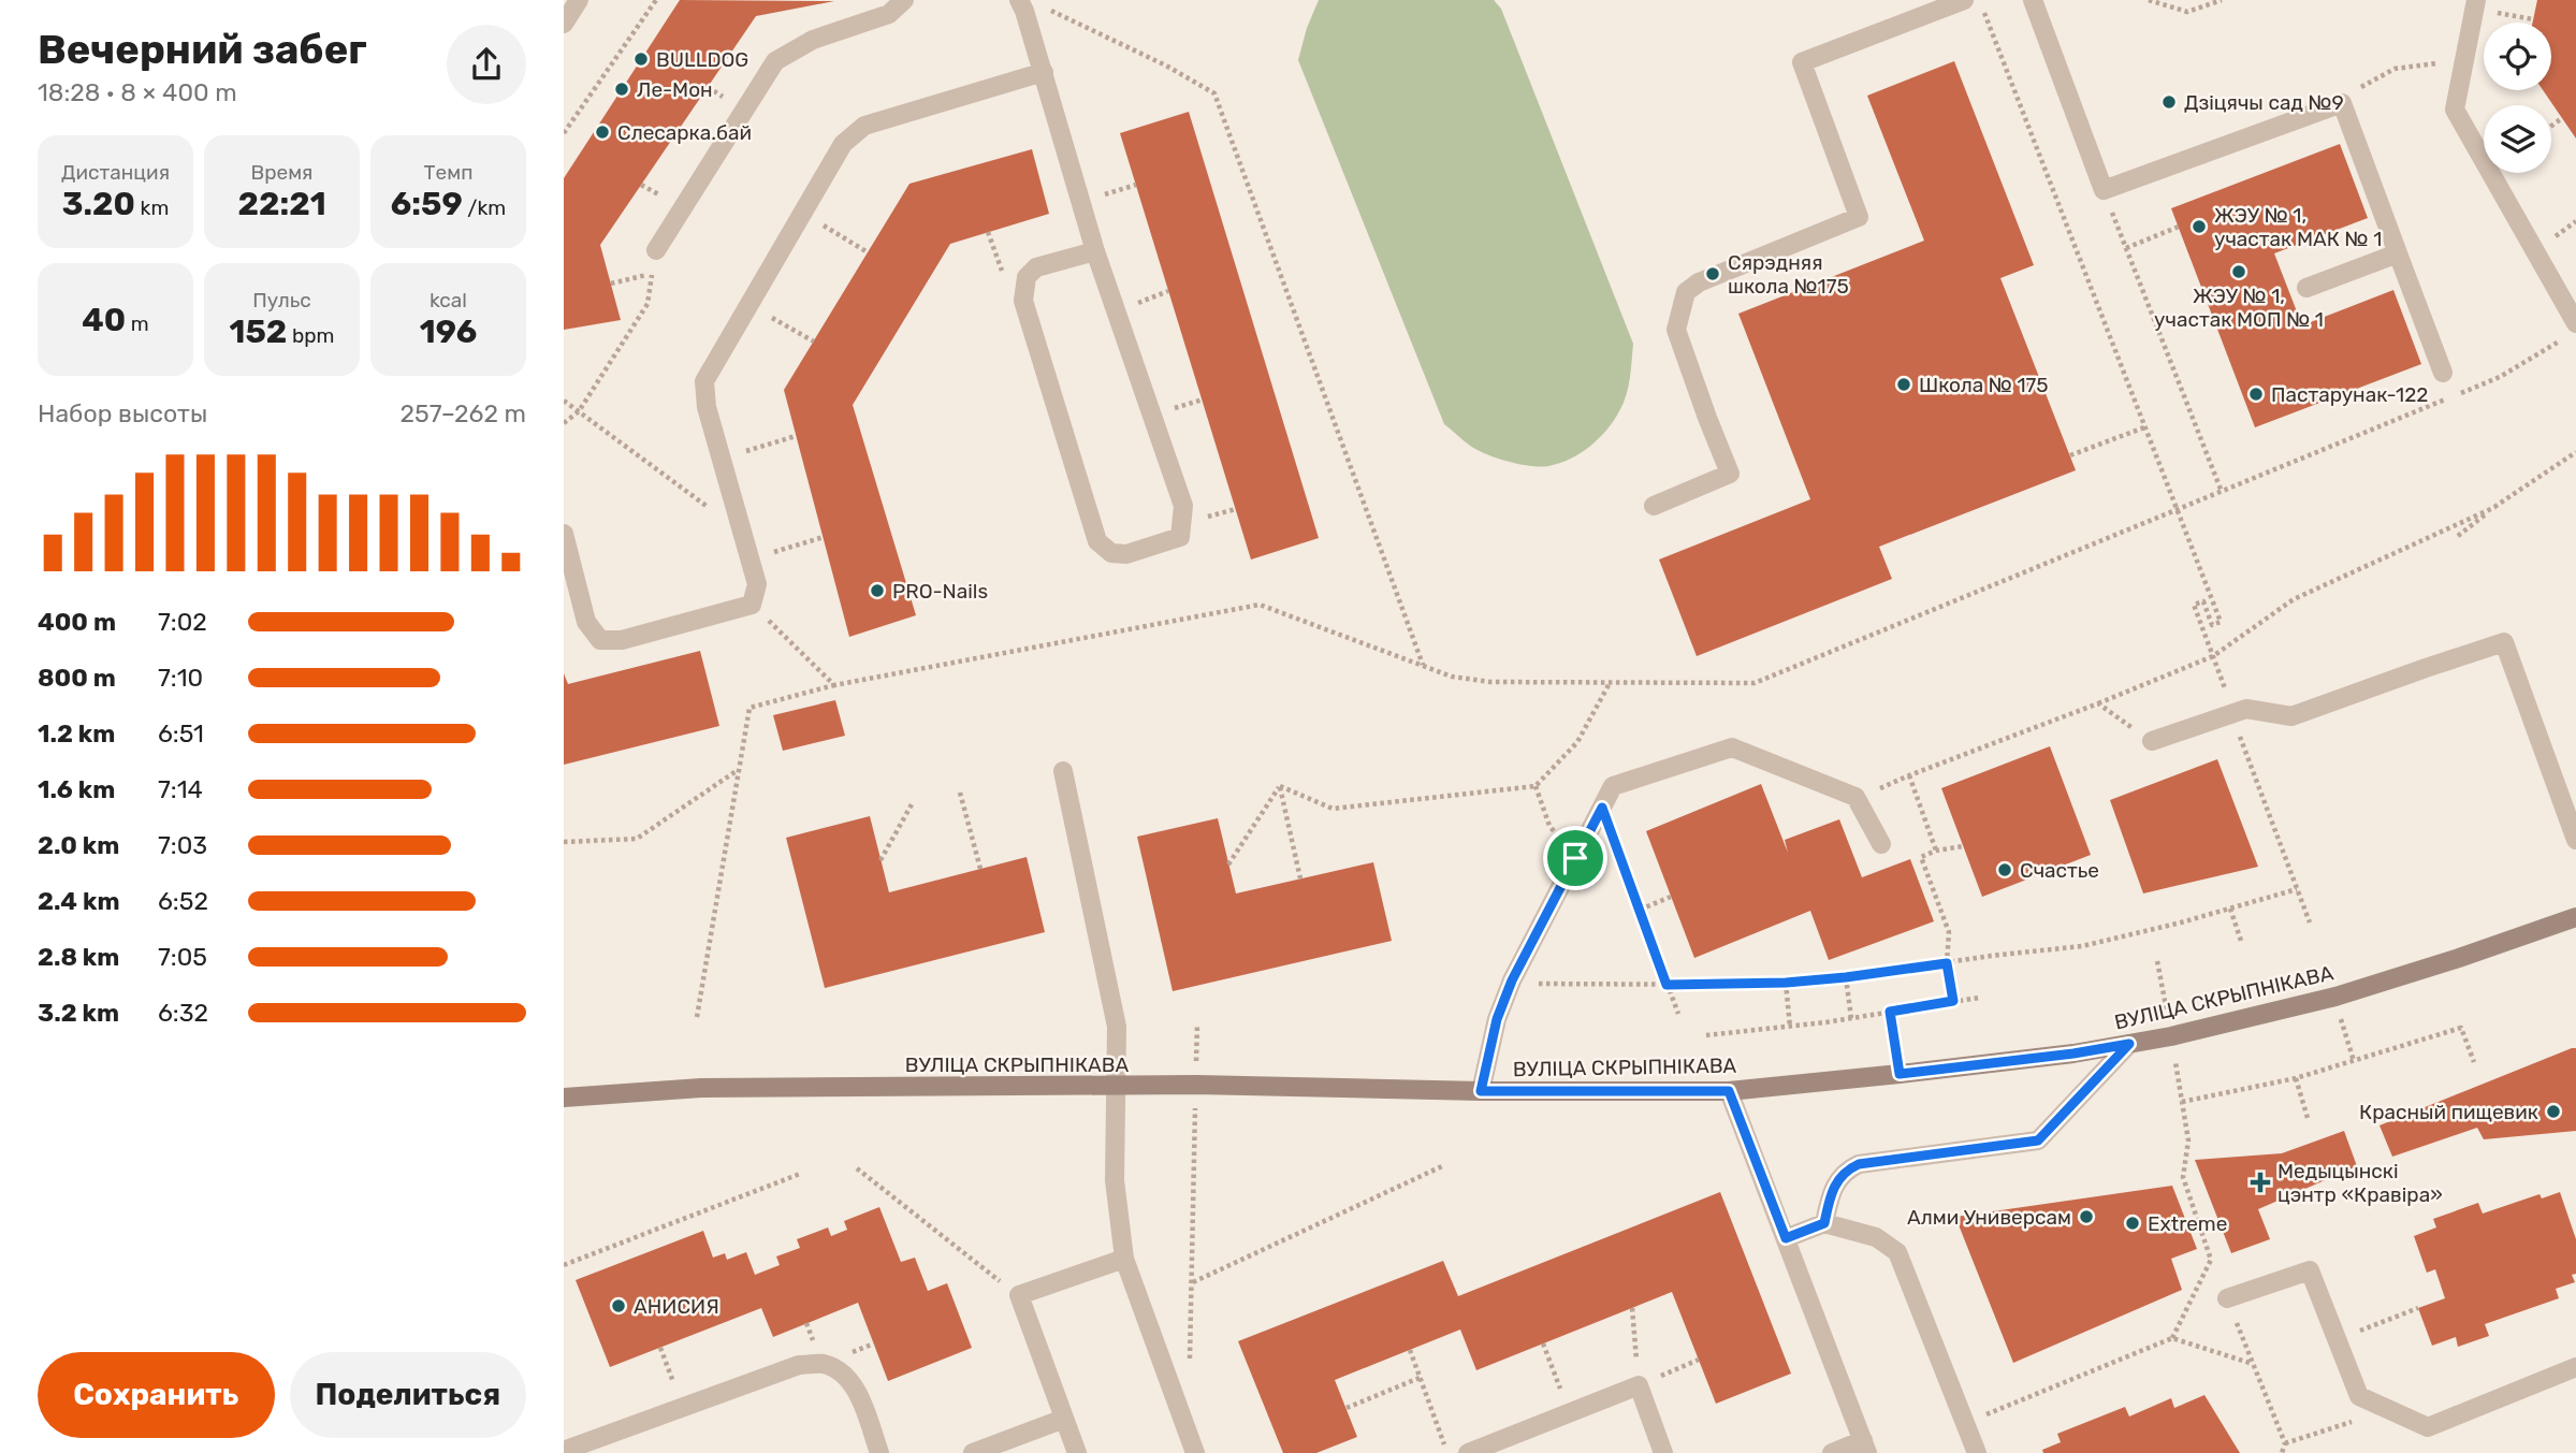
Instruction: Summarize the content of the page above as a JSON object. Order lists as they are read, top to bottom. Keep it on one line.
{"streets":{"main road":["ВУЛІЦА СКРЫПНІКАВА"]},"places":{"other":["BULLDOG","Ле-Мон","Дзіцячы сад №9","Слесарка.бай","ЖЭУ № 1, участак МАК № 1","ЖЭУ № 1, участак МОП № 1","Сярэдняя школа №175","Школа № 175","Пастарунак-122","PRO-Nails","Счастье","Красный пищевик","Алми Универсам","Extreme","АНИСИЯ"],"health":["Медыцынскі цэнтр «Кравіра»"]},"page":{"heading":["Вечерний забег","18:28 · 8 × 400 m"],"stats":[["Дистанция","3.20 km"],["Время","22:21"],["Темп","6:59 /km"],["40 m"],["Пульс","152 bpm"],["kcal","196"]],"chart":["Набор высоты","257–262 m"],"list":[{"name":"400 m","note":"7:02"},{"name":"800 m","note":"7:10"},{"name":"1.2 km","note":"6:51"},{"name":"1.6 km","note":"7:14"},{"name":"2.0 km","note":"7:03"},{"name":"2.4 km","note":"6:52"},{"name":"2.8 km","note":"7:05"},{"name":"3.2 km","note":"6:32"}],"buttons":["Сохранить","Поделиться"]}}
